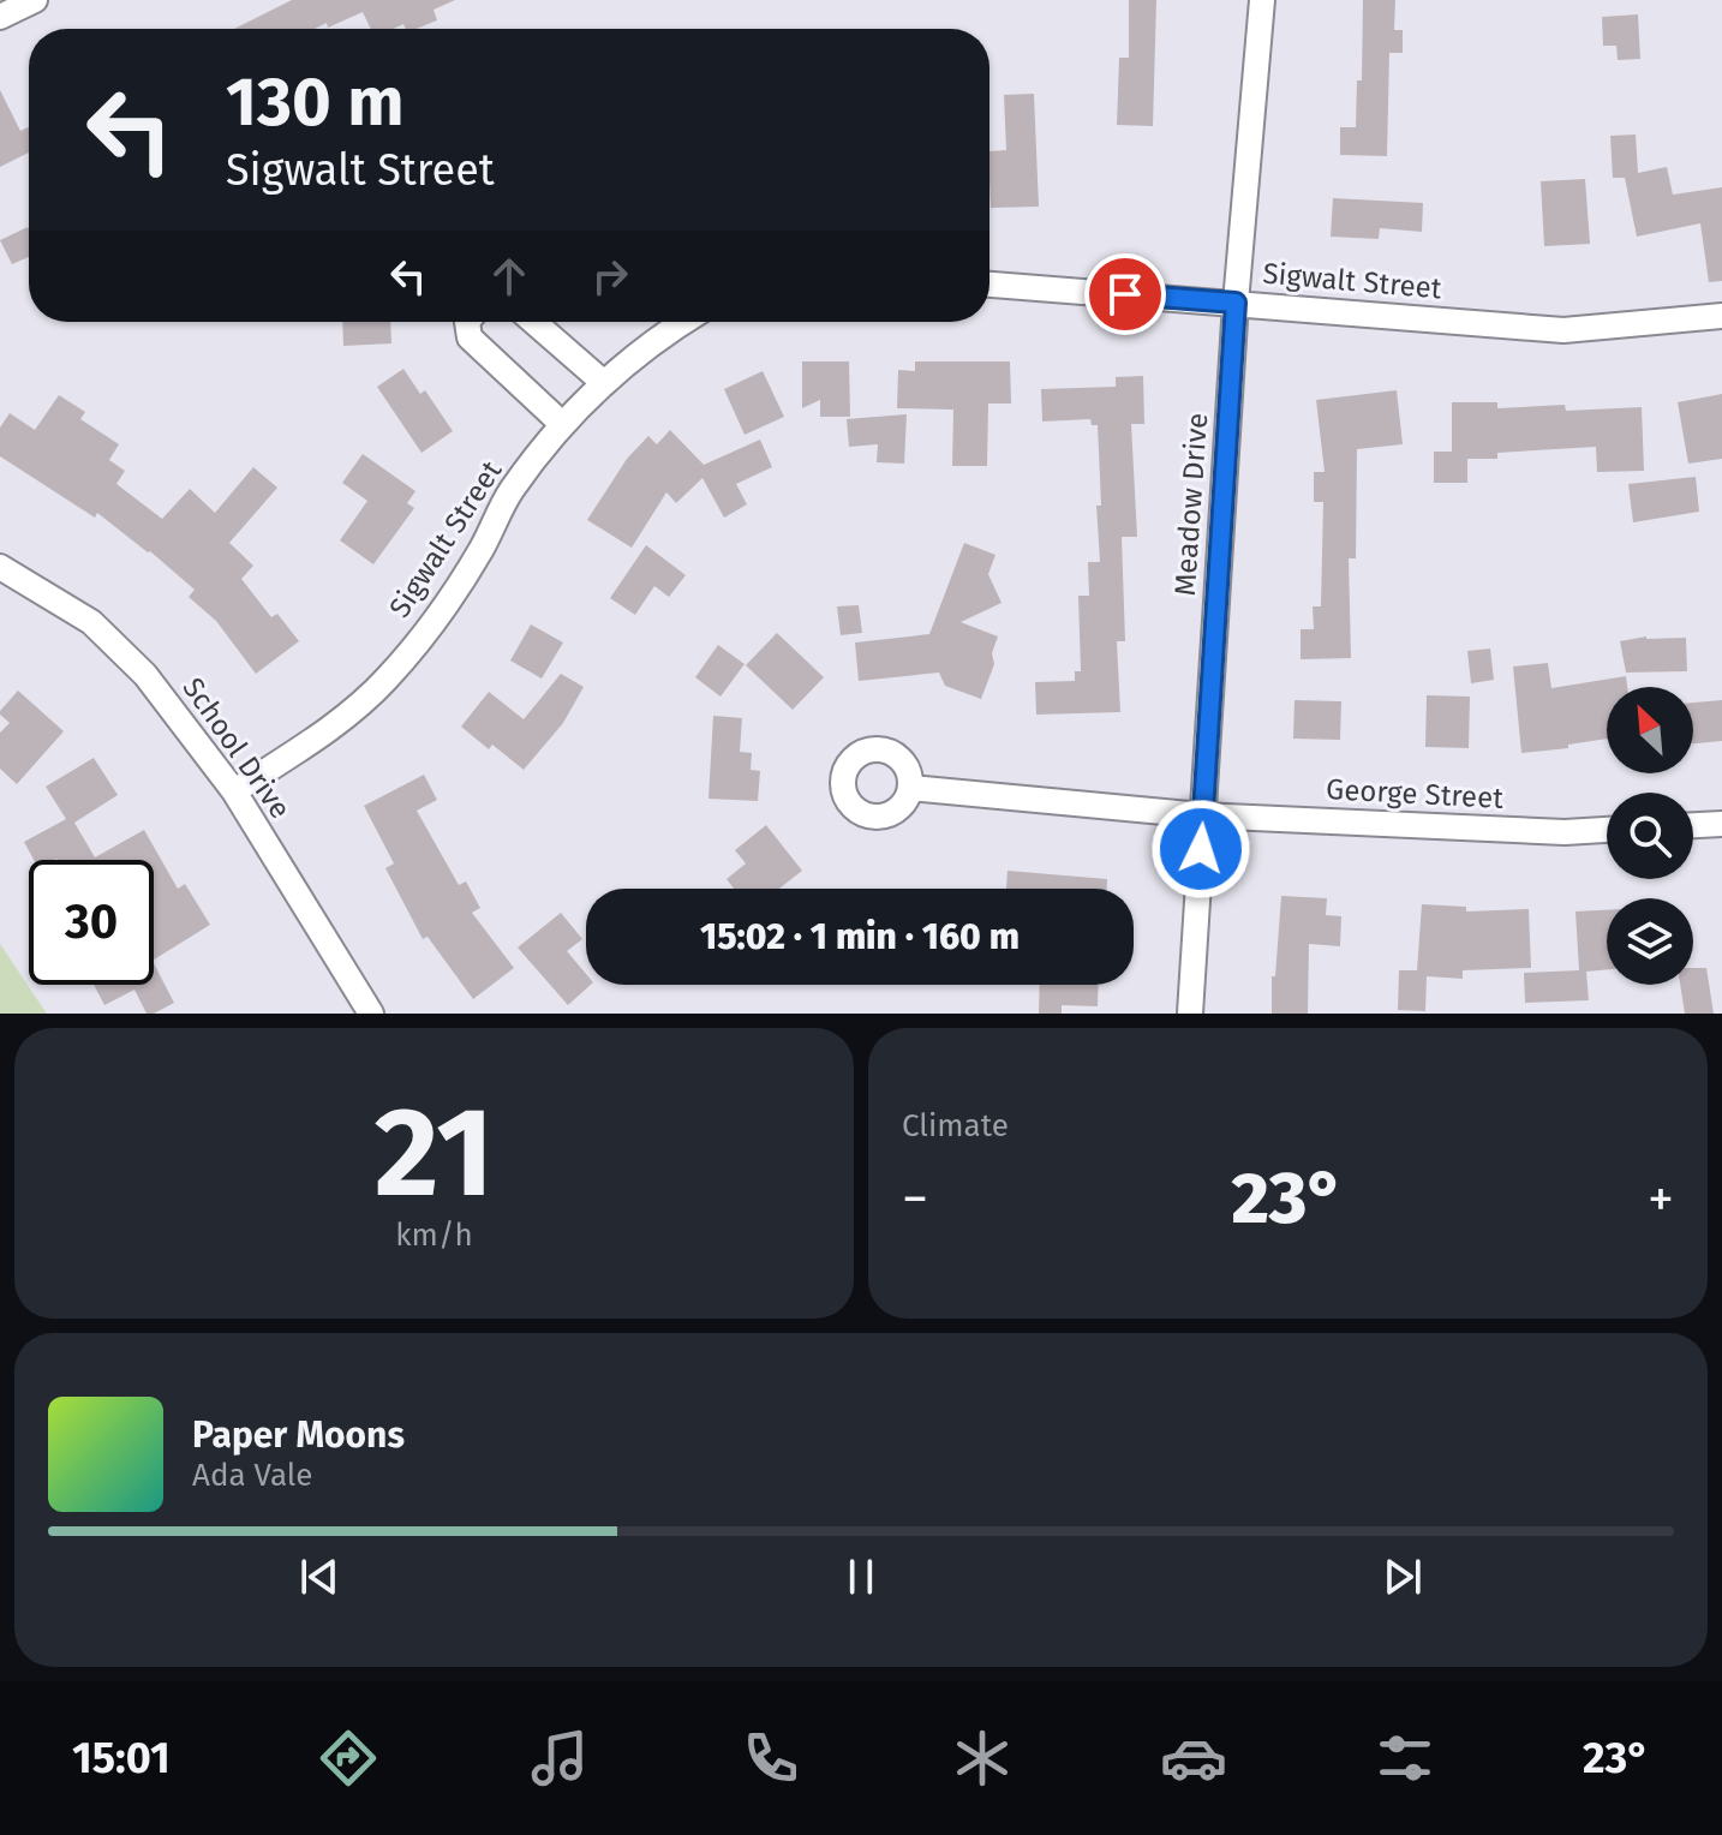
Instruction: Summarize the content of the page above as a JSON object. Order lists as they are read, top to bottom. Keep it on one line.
{"streets":{"street":["Sigwalt Street","Meadow Drive","School Drive","George Street"]},"crossings":[["Sigwalt Street","Meadow Drive"],["Sigwalt Street","School Drive"],["Meadow Drive","George Street"]],"north":"top left","page":{"turn":["130 m","Sigwalt Street"],"limit":"30","trip":"15:02 · 1 min · 160 m","tile":[["21","km/h"],"Climate"],"heat":["−","23°","+"],"song":["Paper Moons","Ada Vale"],"tabs":["15:01","23°"]}}
